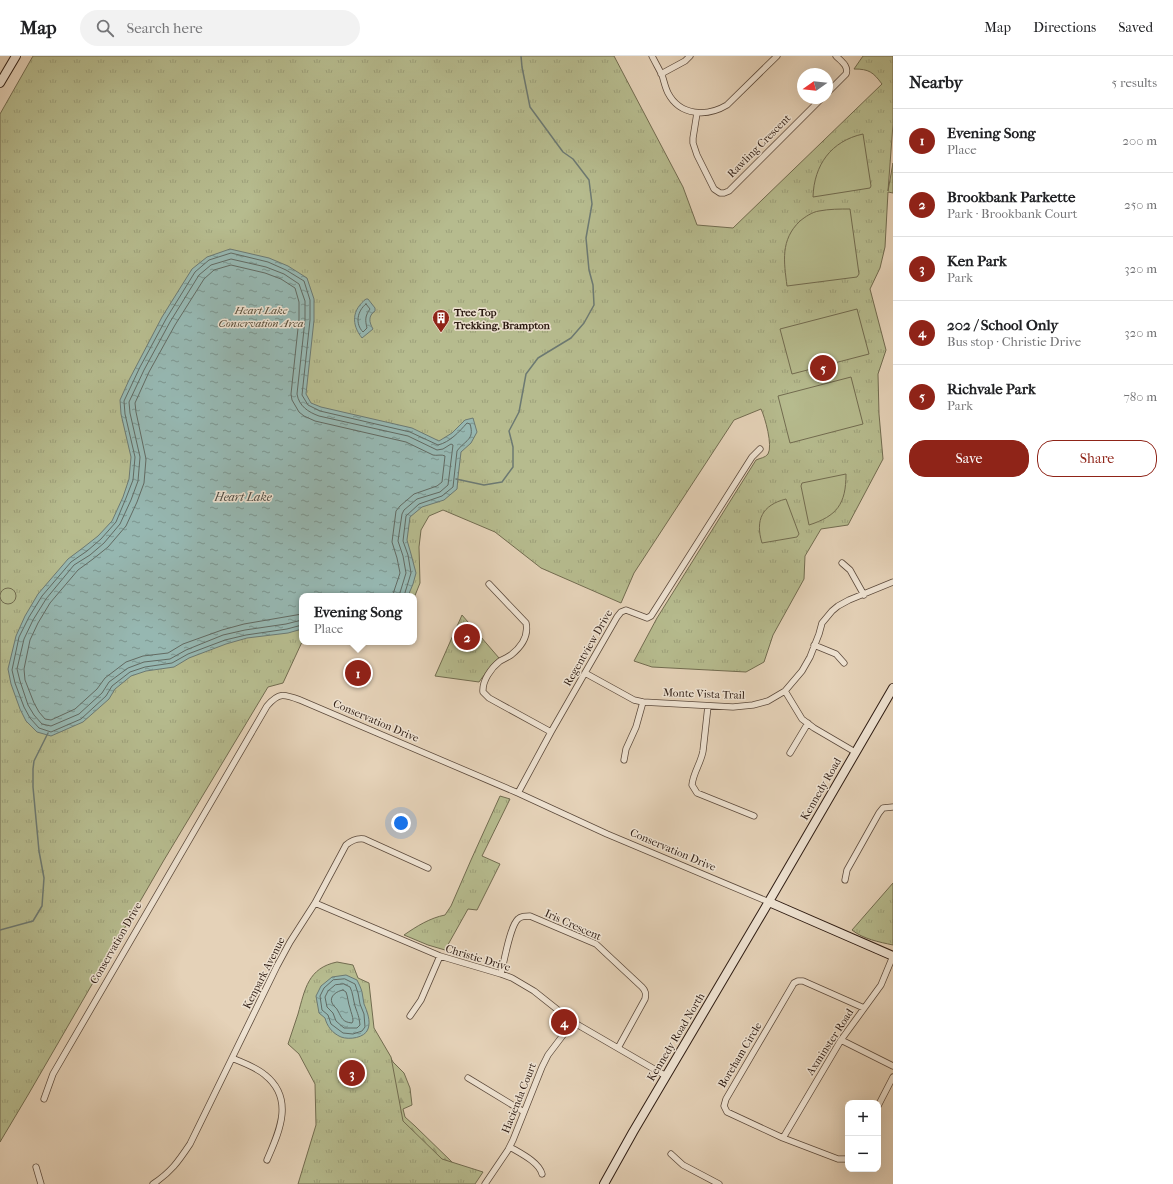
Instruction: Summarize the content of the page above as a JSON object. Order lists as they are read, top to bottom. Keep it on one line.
{"streets":{"main road":["Conservation Drive","Kennedy Road","Kennedy Road North"],"street":["Rawling Crescent","Regentview Drive","Monte Vista Trail","Iris Crescent","Christie Drive","Kenpark Avenue","Axminster Road","Boreham Circle","Hacienda Court"]},"crossings":[["Regentview Drive","Monte Vista Trail"],["Regentview Drive","Conservation Drive"],["Conservation Drive","Kennedy Road"],["Conservation Drive","Kennedy Road North"],["Conservation Drive","Axminster Road"],["Kennedy Road","Kennedy Road North"],["Iris Crescent","Christie Drive"],["Christie Drive","Kenpark Avenue"],["Christie Drive","Kennedy Road North"],["Christie Drive","Hacienda Court"],["Axminster Road","Boreham Circle"]],"water":["Heart Lake"],"parks":["Heart Lake Conservation Area"],"places":{"building":["Tree Top Trekking, Brampton"]},"north":"left","page":{"header":"Map","search":"Search here","nav":["Map","Directions","Saved"],"heading":["Nearby","5 results"],"list":[{"mark":"1","name":"Evening Song","note":"Place","value":"200 m"},{"mark":"2","name":"Brookbank Parkette","note":"Park · Brookbank Court","value":"250 m"},{"mark":"3","name":"Ken Park","note":"Park","value":"320 m"},{"mark":"4","name":"202 / School Only","note":"Bus stop · Christie Drive","value":"320 m"},{"mark":"5","name":"Richvale Park","note":"Park","value":"780 m"}],"pins":["5","2","1","4","3"],"buttons":["Save","Share"],"popup":["Evening Song","Place"],"map_buttons":["+","−"]}}
